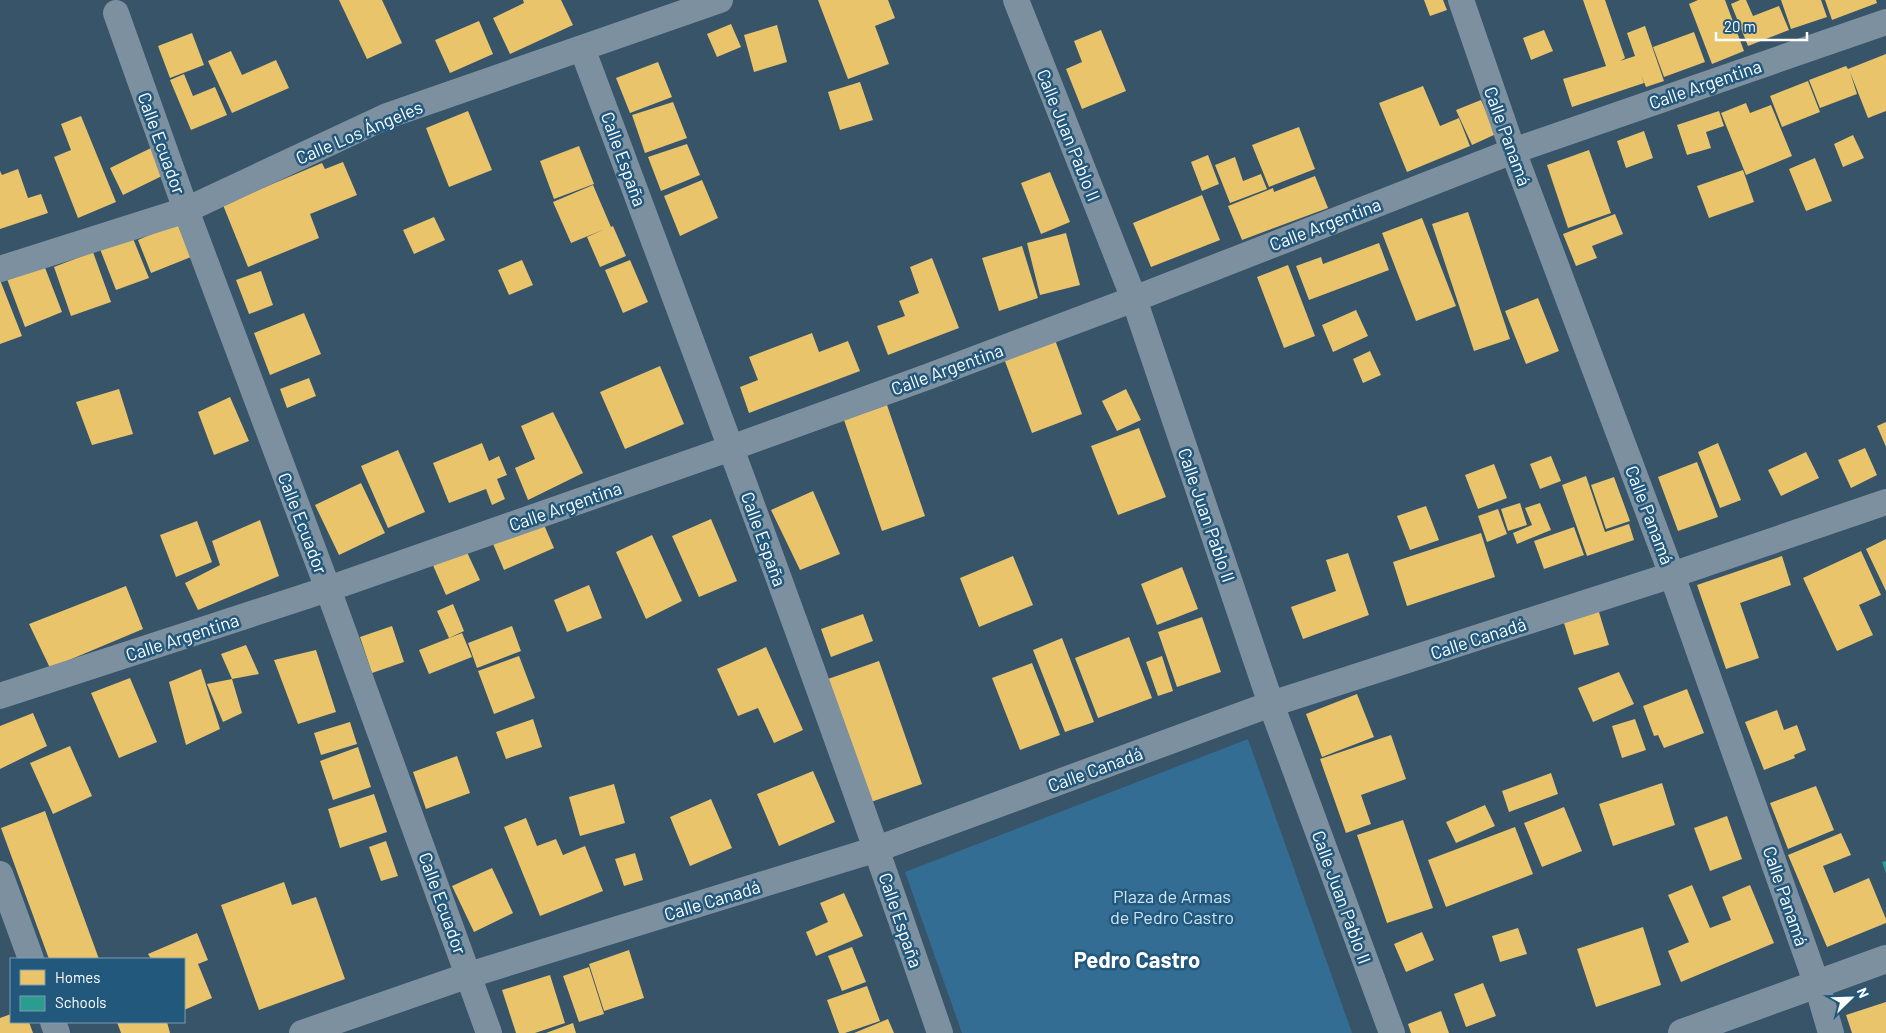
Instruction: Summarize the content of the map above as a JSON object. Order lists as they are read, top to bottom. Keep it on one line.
{"streets":{"street":["Calle Argentina","Calle Los Ángeles","Calle Juan Pablo II","Calle Panamá","Calle Ecuador","Calle España","Calle Canadá"]},"crossings":[["Calle Argentina","Calle Juan Pablo II"],["Calle Argentina","Calle Panamá"],["Calle Argentina","Calle Ecuador"],["Calle Argentina","Calle España"],["Calle Los Ángeles","Calle Ecuador"],["Calle Los Ángeles","Calle España"],["Calle Juan Pablo II","Calle Canadá"],["Calle Panamá","Calle Canadá"],["Calle Ecuador","Calle Canadá"],["Calle España","Calle Canadá"]],"districts":["Pedro Castro"],"parks":["Plaza de Armas de Pedro Castro"],"legend":["Homes","Schools"],"scale_bar":"20 m","north":"top right"}
